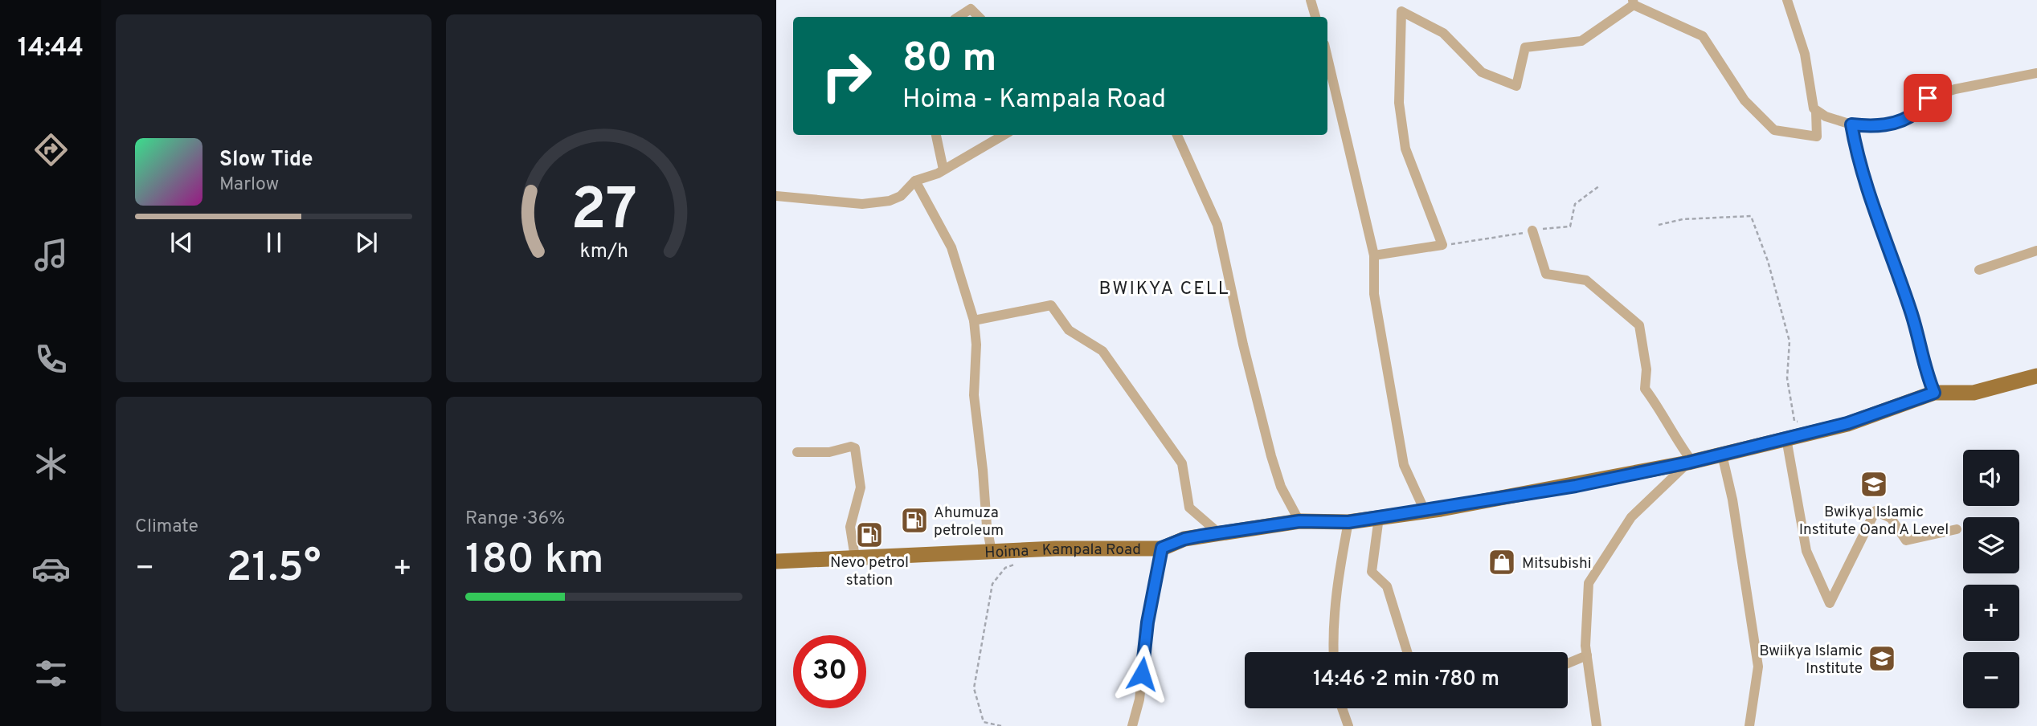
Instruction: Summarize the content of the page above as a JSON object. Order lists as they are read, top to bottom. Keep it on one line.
{"streets":{"main road":["Hoima - Kampala Road"]},"districts":["BWIKYA CELL"],"places":{"school or university":["Bwikya Islamic Institute Oand A Level","Bwiikya Islamic Institute"],"fuel station":["Ahumuza petroleum","Nevo petrol station"],"shop":["Mitsubishi"]},"page":{"tabs":"14:44","turn":["80 m","Hoima - Kampala Road"],"song":["Slow Tide","Marlow"],"tile":["Climate",["Range · 36%","180 km"]],"map_buttons":["+","−"],"heat":["−","21.5°","+"],"limit":"30","trip":"14:46 · 2 min · 780 m","gauge":["27","km/h"]}}
